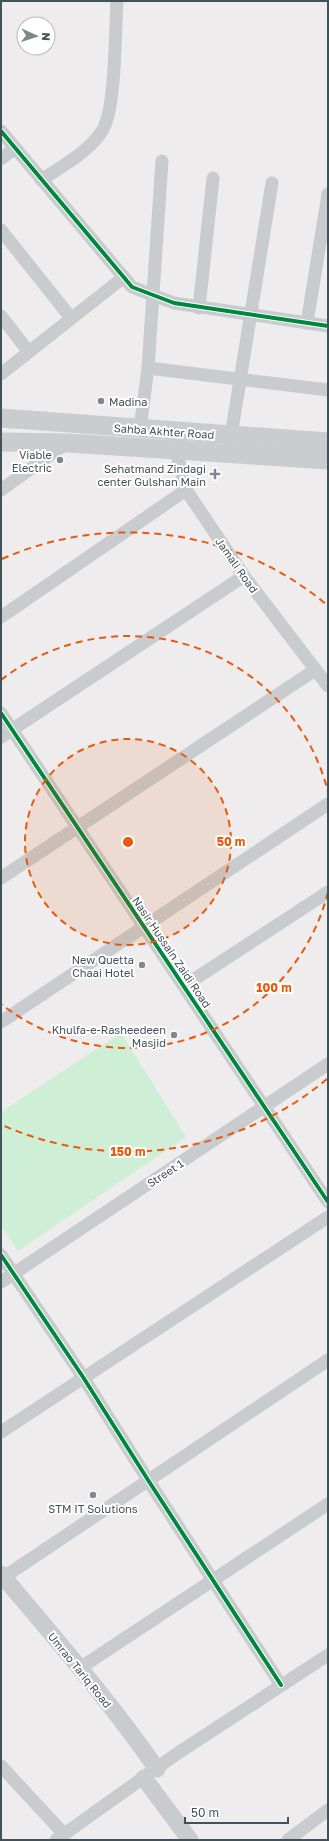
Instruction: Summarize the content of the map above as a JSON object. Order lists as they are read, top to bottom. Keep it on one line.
{"streets":{"main road":["Sahba Akhter Road"],"street":["Jamali Road","Nasir Hussain Zaidi Road","Street 1","Umrao Tariq Road"]},"crossings":[["Sahba Akhter Road","Jamali Road"],["Nasir Hussain Zaidi Road","Street 1"]],"places":{"other":["Madina","Viable Electric","New Quetta Chaai Hotel","Khulfa-e-Rasheedeen Masjid","STM IT Solutions"],"health":["Sehatmand Zindagi center Gulshan Main"]},"scale_bar":"50 m","north":"right","rings":["50 m","100 m","150 m"]}
